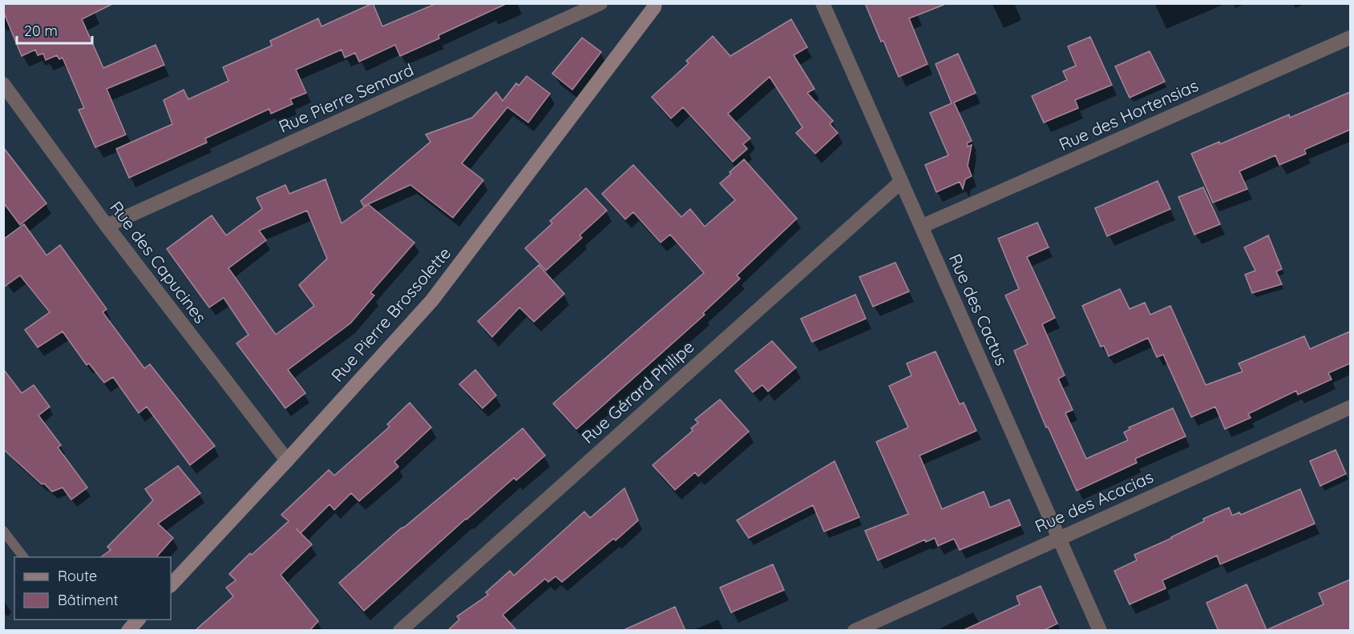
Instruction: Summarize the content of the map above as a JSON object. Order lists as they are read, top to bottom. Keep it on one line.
{"streets":{"street":["Rue Pierre Semard","Rue des Hortensias","Rue des Capucines","Rue des Cactus","Rue Pierre Brossolette","Rue Gérard Philipe","Rue des Acacias"]},"crossings":[["Rue Pierre Semard","Rue des Capucines"],["Rue des Hortensias","Rue des Cactus"],["Rue des Capucines","Rue Pierre Brossolette"],["Rue des Cactus","Rue Gérard Philipe"],["Rue des Cactus","Rue des Acacias"]],"legend":["Route","Bâtiment"],"scale_bar":"20 m"}
